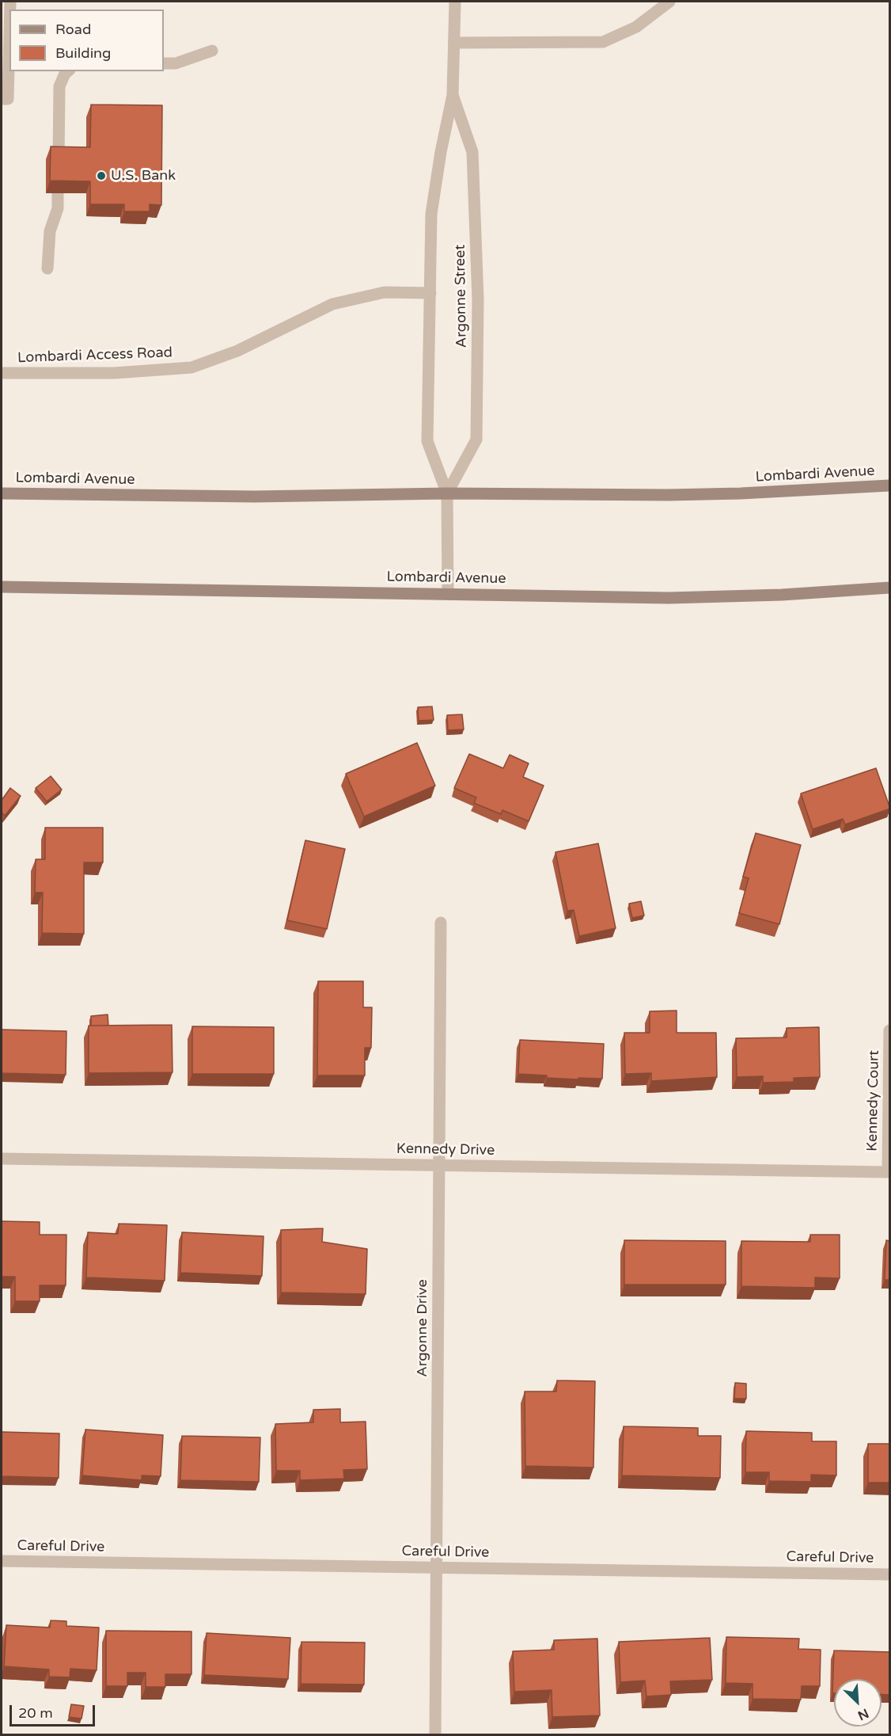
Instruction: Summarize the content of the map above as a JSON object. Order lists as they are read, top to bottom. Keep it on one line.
{"streets":{"main road":["Lombardi Avenue"],"street":["Argonne Street","Lombardi Access Road","Kennedy Court","Kennedy Drive","Argonne Drive","Careful Drive"]},"crossings":[["Argonne Street","Lombardi Access Road"],["Argonne Street","Lombardi Avenue"],["Kennedy Court","Kennedy Drive"],["Kennedy Drive","Argonne Drive"],["Argonne Drive","Careful Drive"]],"places":["U.S. Bank"],"legend":["Road","Building"],"scale_bar":"20 m","north":"bottom right"}
